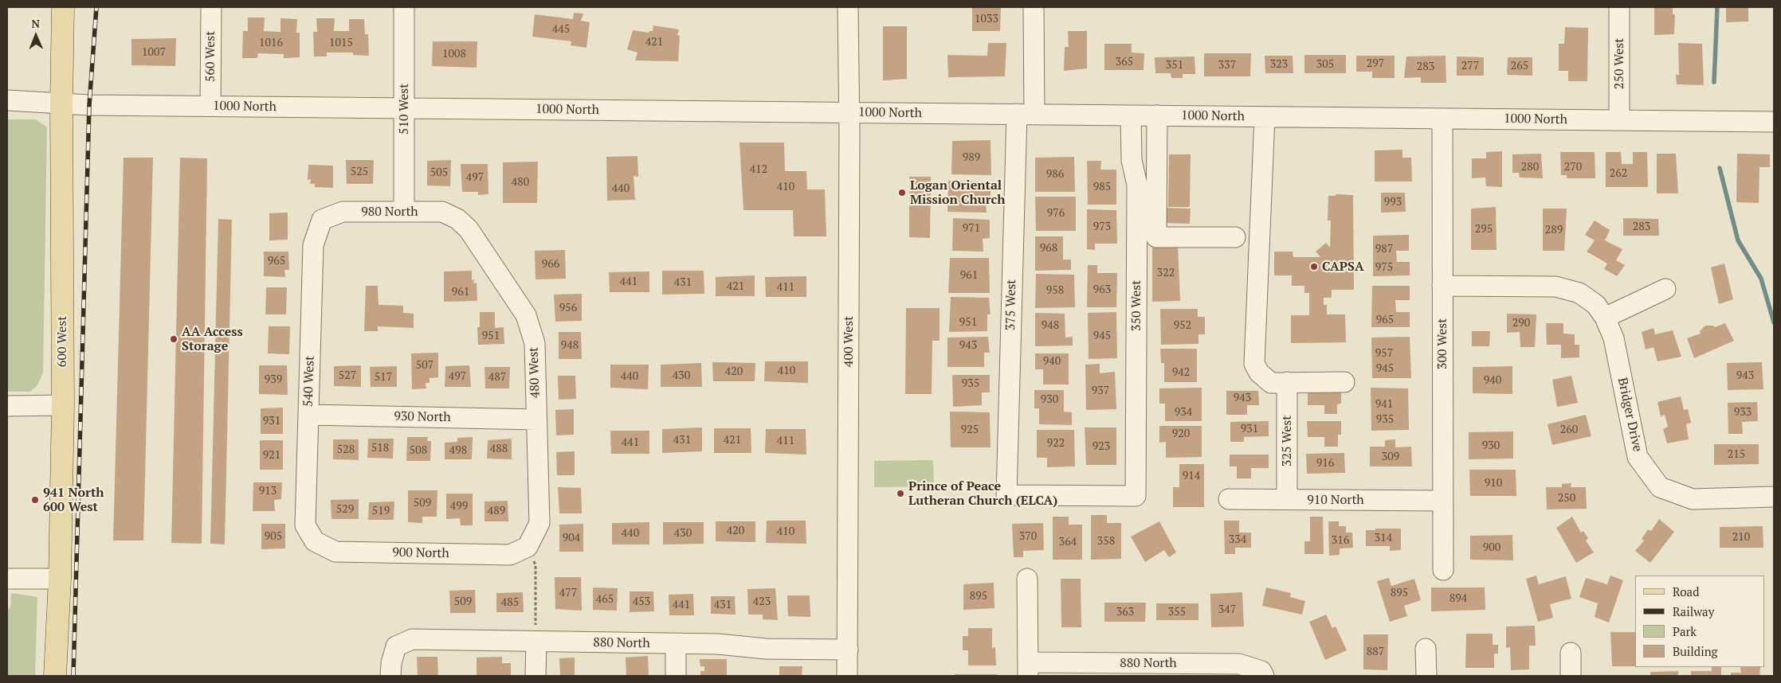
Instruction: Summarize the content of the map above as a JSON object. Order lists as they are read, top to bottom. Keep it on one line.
{"streets":{"main road":["600 West"],"street":["560 West","250 West","1000 North","510 West","980 North","375 West","350 West","400 West","300 West","480 West","540 West","Bridger Drive","930 North","325 West","910 North","900 North","880 North"]},"crossings":[["560 West","1000 North"],["250 West","1000 North"],["1000 North","510 West"],["1000 North","375 West"],["1000 North","350 West"],["1000 North","600 West"],["1000 North","400 West"],["1000 North","300 West"],["510 West","980 North"],["980 North","480 West"],["980 North","540 West"],["375 West","350 West"],["400 West","880 North"],["300 West","Bridger Drive"],["300 West","910 North"],["480 West","930 North"],["480 West","900 North"],["540 West","930 North"],["540 West","900 North"],["325 West","910 North"]],"places":["Logan Oriental Mission Church","CAPSA","AA Access Storage","Prince of Peace Lutheran Church (ELCA)","941 North 600 West"],"house_numbers":["1033","445","421","1016","1015","1007","1008","365","297","323","305","351","337","277","265","283","989","280","270","412","525","505","262","986","497","480","410","985","440","993","976","973","283","971","295","289","968","987","965","966","975","322","961","441","431","421","411","963","958","961","956","965","951","290","948","952","951","945","948","943","957","940","507","945","410","420","942","527","430","943","497","440","517","487","939","940","935","937","943","930","941","934","933","935","931","931","925","260","920","431","421","411","441","922","930","923","518","488","528","508","498","215","921","309","916","914","910","913","250","509","499","529","519","489","420","410","440","430","905","370","210","904","314","334","316","358","364","900","477","895","895","894","465","509","453","423","485","441","431","347","363","355","887"],"legend":["Road","Railway","Park","Building"],"north":"top"}
